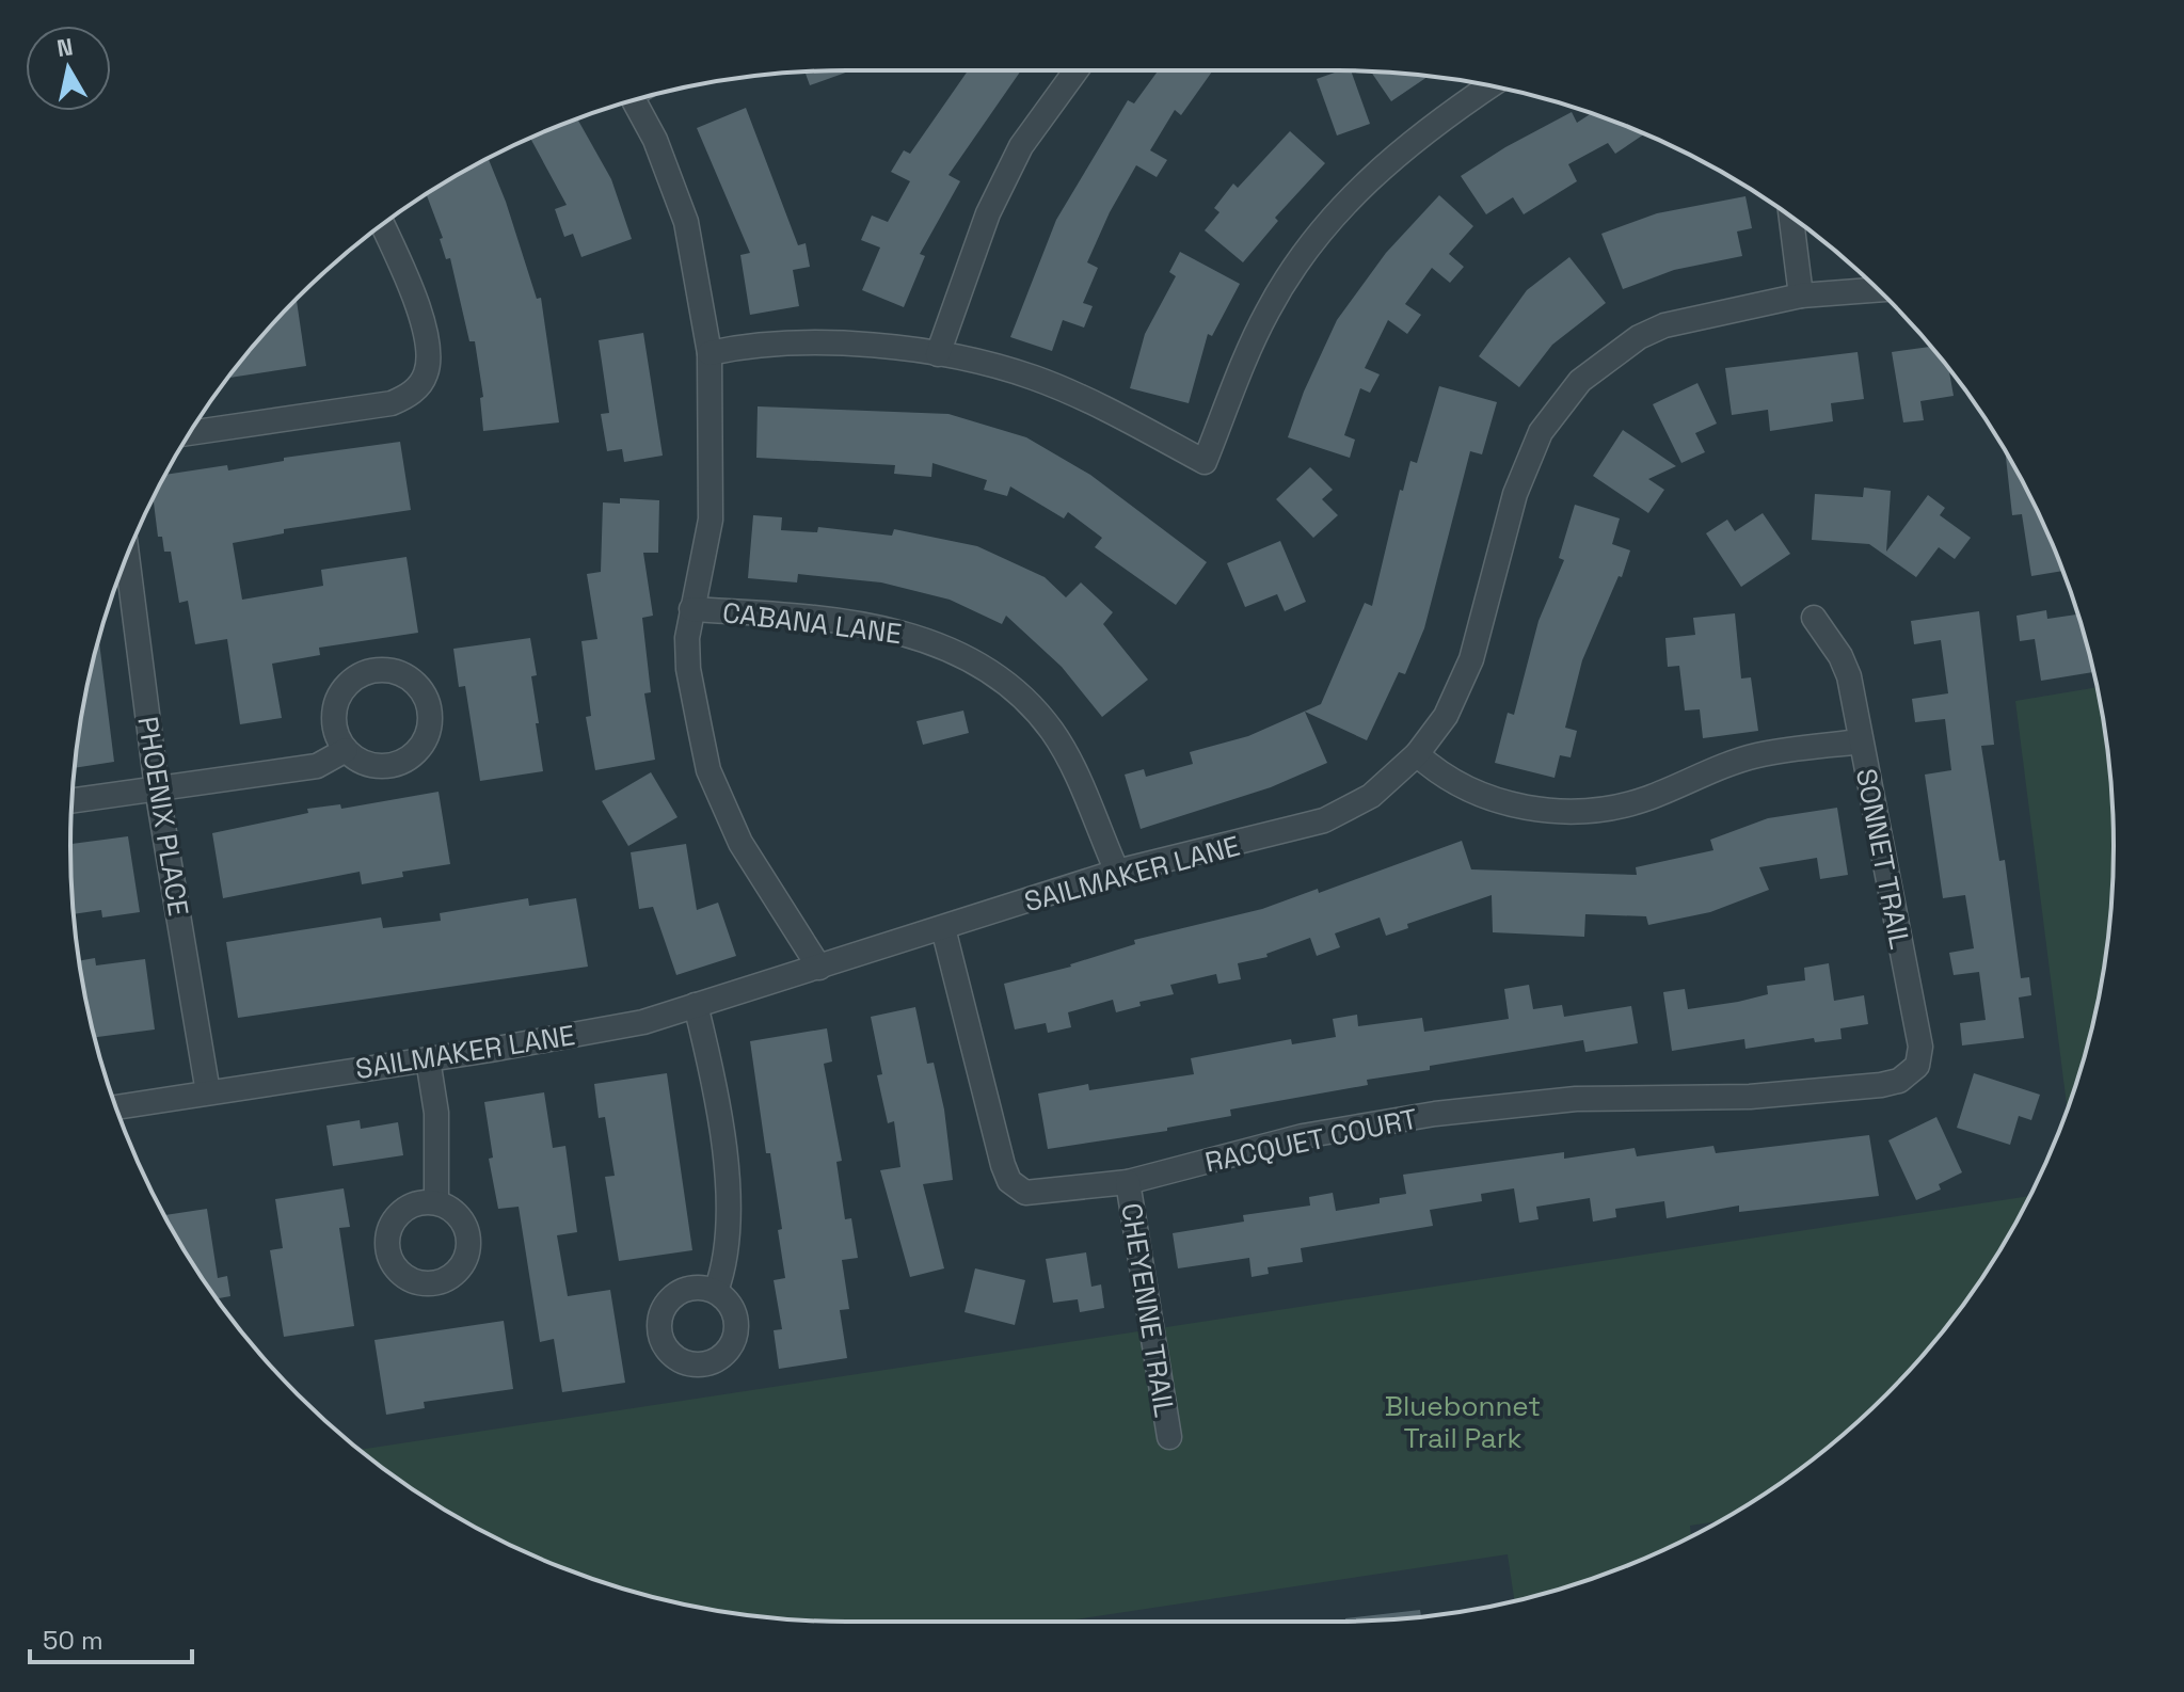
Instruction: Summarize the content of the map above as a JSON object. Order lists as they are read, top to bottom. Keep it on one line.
{"streets":{"street":["CABANA LANE","PHOENIX PLACE","SONNET TRAIL","SAILMAKER LANE","RACQUET COURT","CHEYENNE TRAIL"]},"crossings":[["CABANA LANE","SAILMAKER LANE"],["PHOENIX PLACE","SAILMAKER LANE"],["SONNET TRAIL","RACQUET COURT"],["SAILMAKER LANE","RACQUET COURT"],["RACQUET COURT","CHEYENNE TRAIL"]],"parks":["Bluebonnet Trail Park"],"scale_bar":"50 m","north":"top"}
